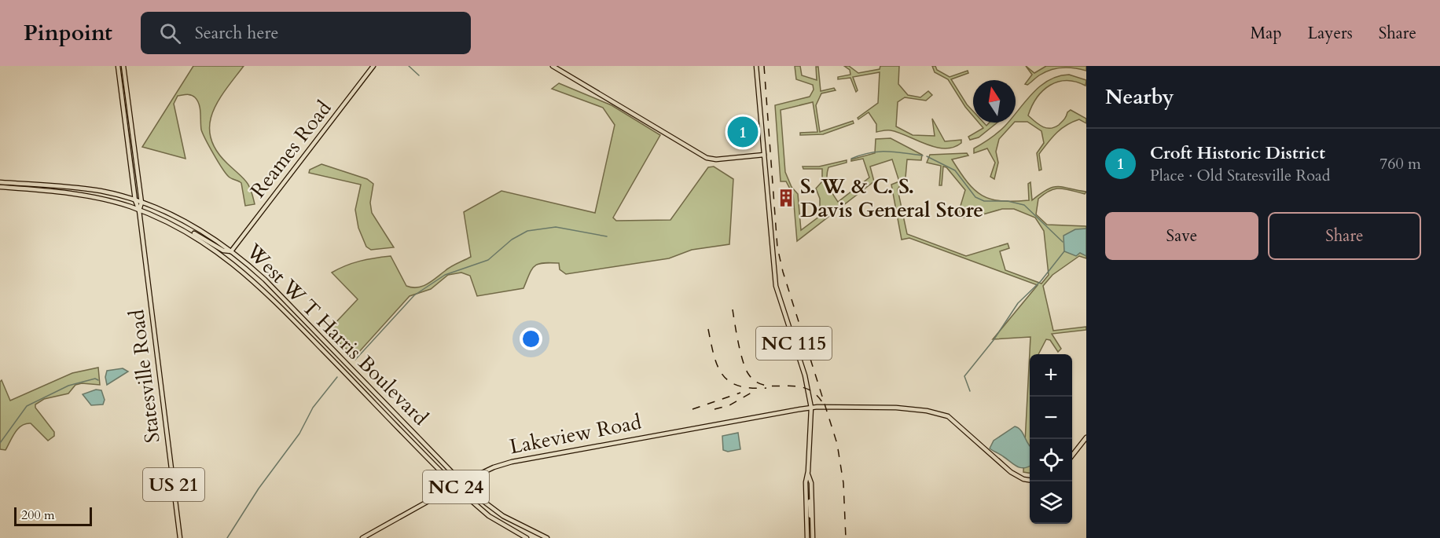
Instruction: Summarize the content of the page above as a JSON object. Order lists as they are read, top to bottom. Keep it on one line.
{"streets":{"main road":["Reames Road","West W T Harris Boulevard","NC 115","Statesville Road","Lakeview Road","US 21","NC 24"]},"crossings":[["Reames Road","West W T Harris Boulevard"],["West W T Harris Boulevard","Statesville Road"],["West W T Harris Boulevard","Lakeview Road"],["NC 115","Lakeview Road"]],"places":{"building":["S. W. & C. S. Davis General Store"]},"scale_bar":"200 m","north":"top","page":{"header":"Pinpoint","search":"Search here","nav":["Map","Layers","Share"],"heading":"Nearby","pins":"1","list":[{"mark":"1","name":"Croft Historic District","note":"Place · Old Statesville Road","value":"760 m"}],"buttons":["Save","Share"],"map_buttons":["+","−"],"scale":"200 m"}}
